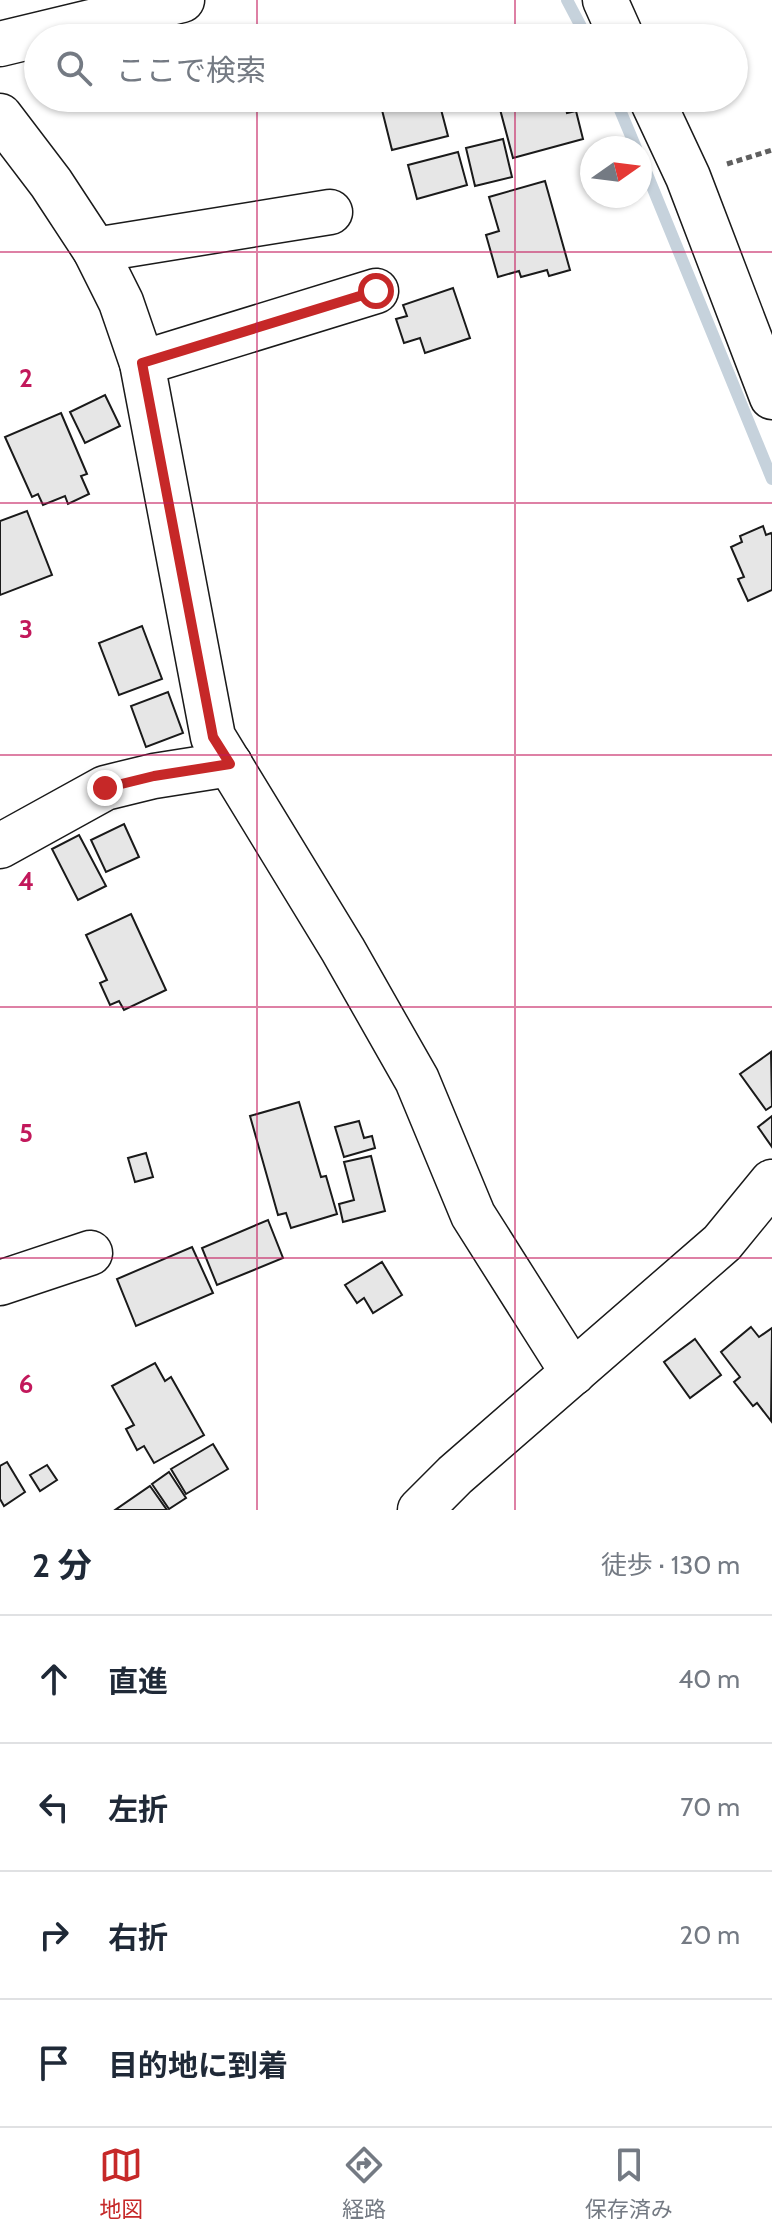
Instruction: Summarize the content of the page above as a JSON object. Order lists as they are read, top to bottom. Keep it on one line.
{"north":"right","page":{"search":"ここで検索","heading":["2 分","徒歩 · 130 m"],"list":[["直進","40 m"],["左折","70 m"],["右折","20 m"],"目的地に到着"],"nav":["地図","経路","保存済み"]},"grid":{"rows":["2","3","4","5","6"]}}
